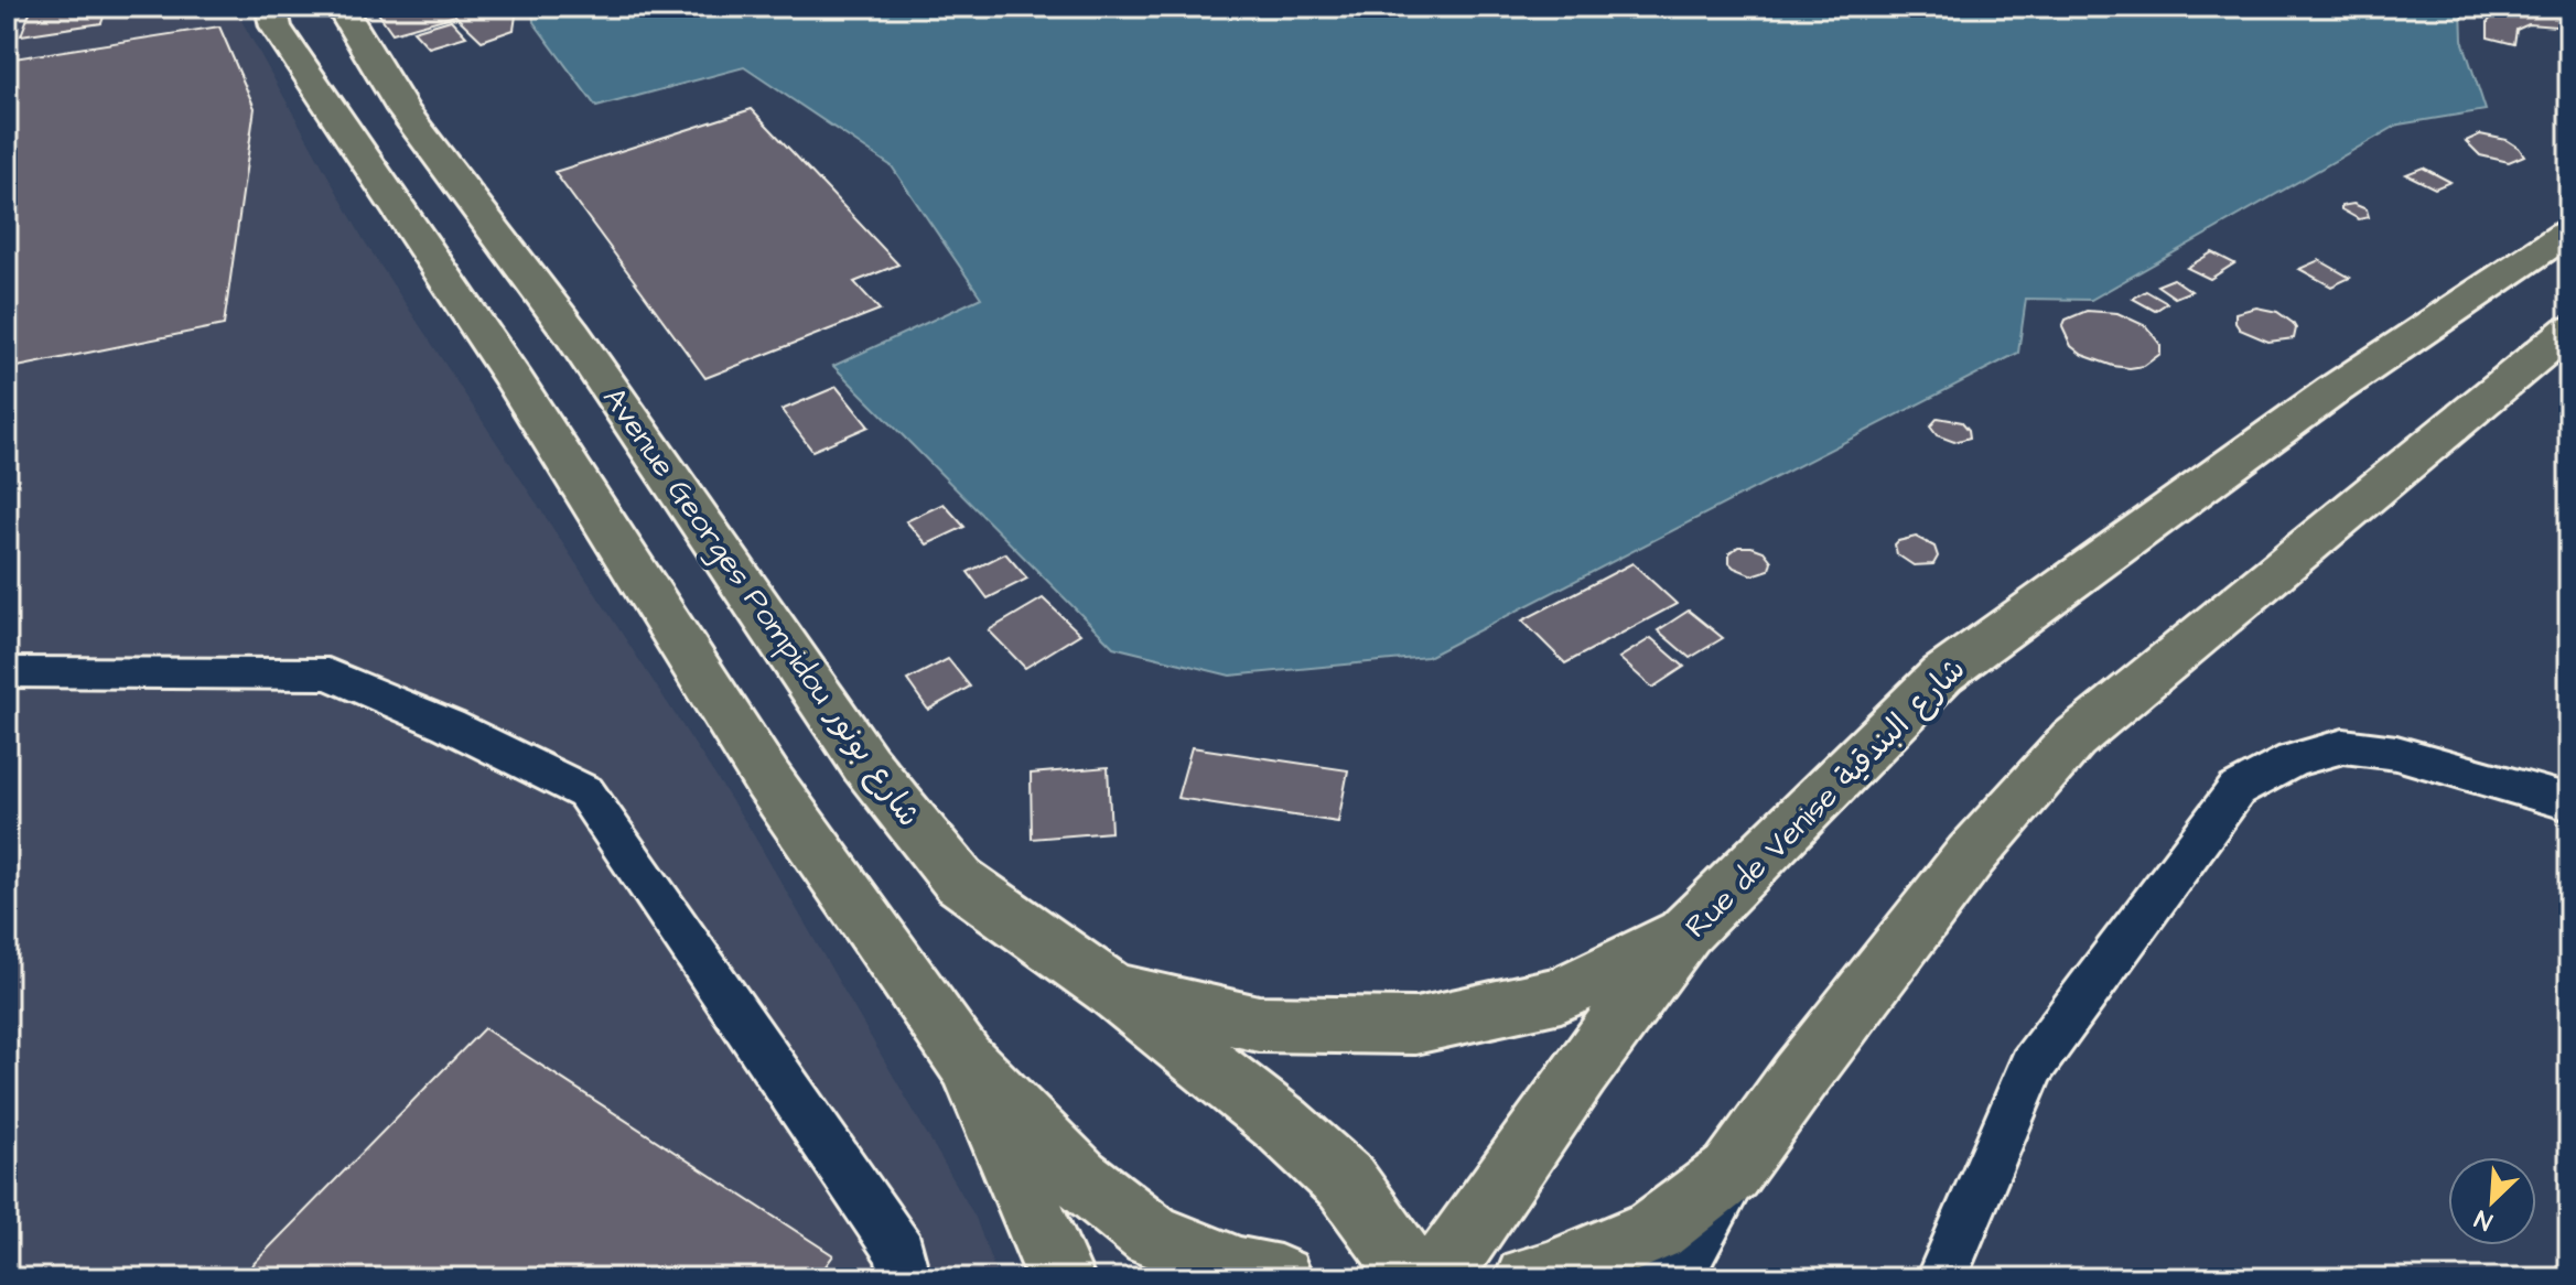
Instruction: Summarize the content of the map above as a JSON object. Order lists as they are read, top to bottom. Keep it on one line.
{"streets":{"main road":["Avenue Georges Pompidou شارع بونور","Rue de Venise شارع البندقية"]},"north":"bottom left"}
